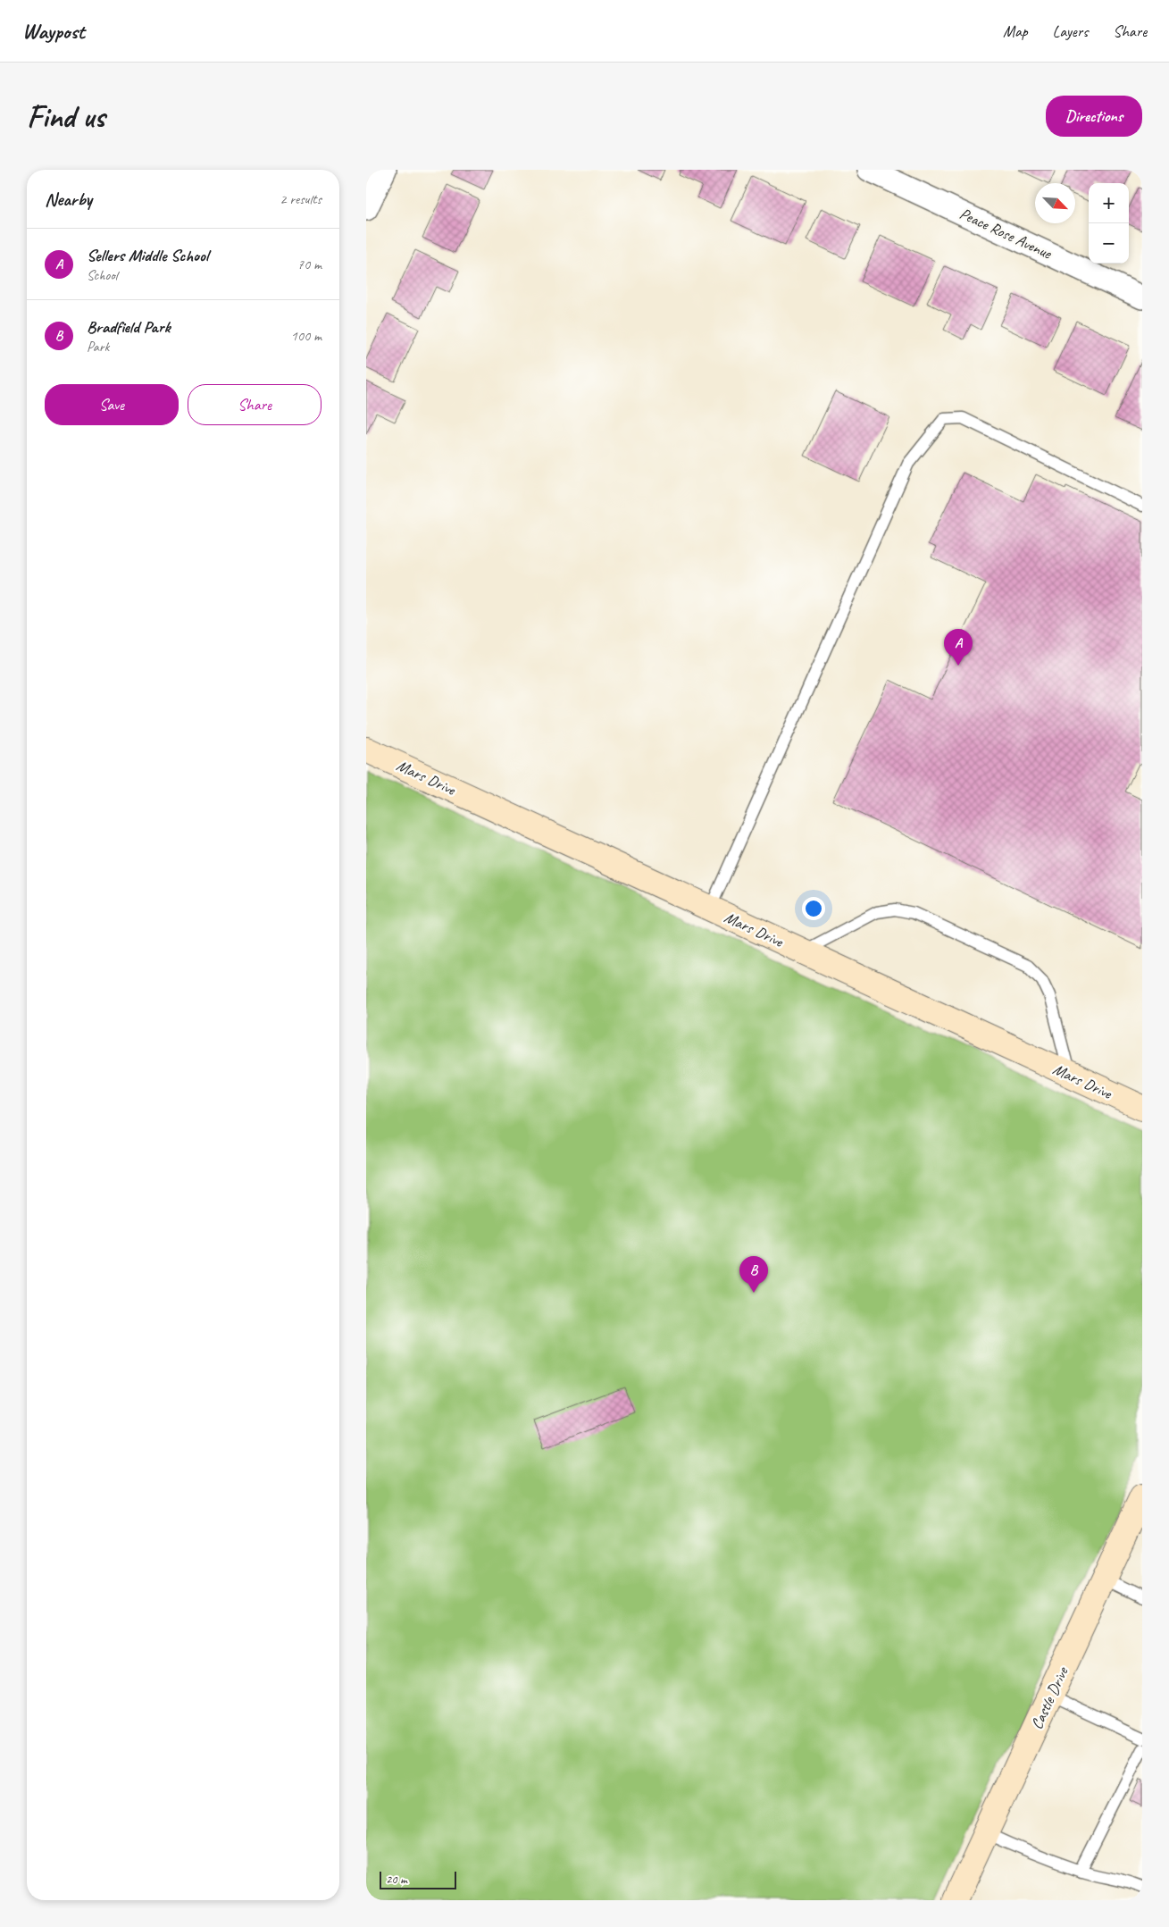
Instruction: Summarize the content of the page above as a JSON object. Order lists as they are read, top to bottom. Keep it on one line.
{"streets":{"street":["Peace Rose Avenue","Mars Drive","Castle Drive"]},"scale_bar":"20 m","north":"bottom right","page":{"header":"Waypost","nav":["Map","Layers","Share"],"buttons":["Directions",["Save","Share"]],"title":"Find us","heading":["Nearby","2 results"],"map_buttons":["+","−"],"list":[{"mark":"A","name":"Sellers Middle School","note":"School","value":"70 m"},{"mark":"B","name":"Bradfield Park","note":"Park","value":"100 m"}],"pins":["A","B"],"scale":"20 m"}}
